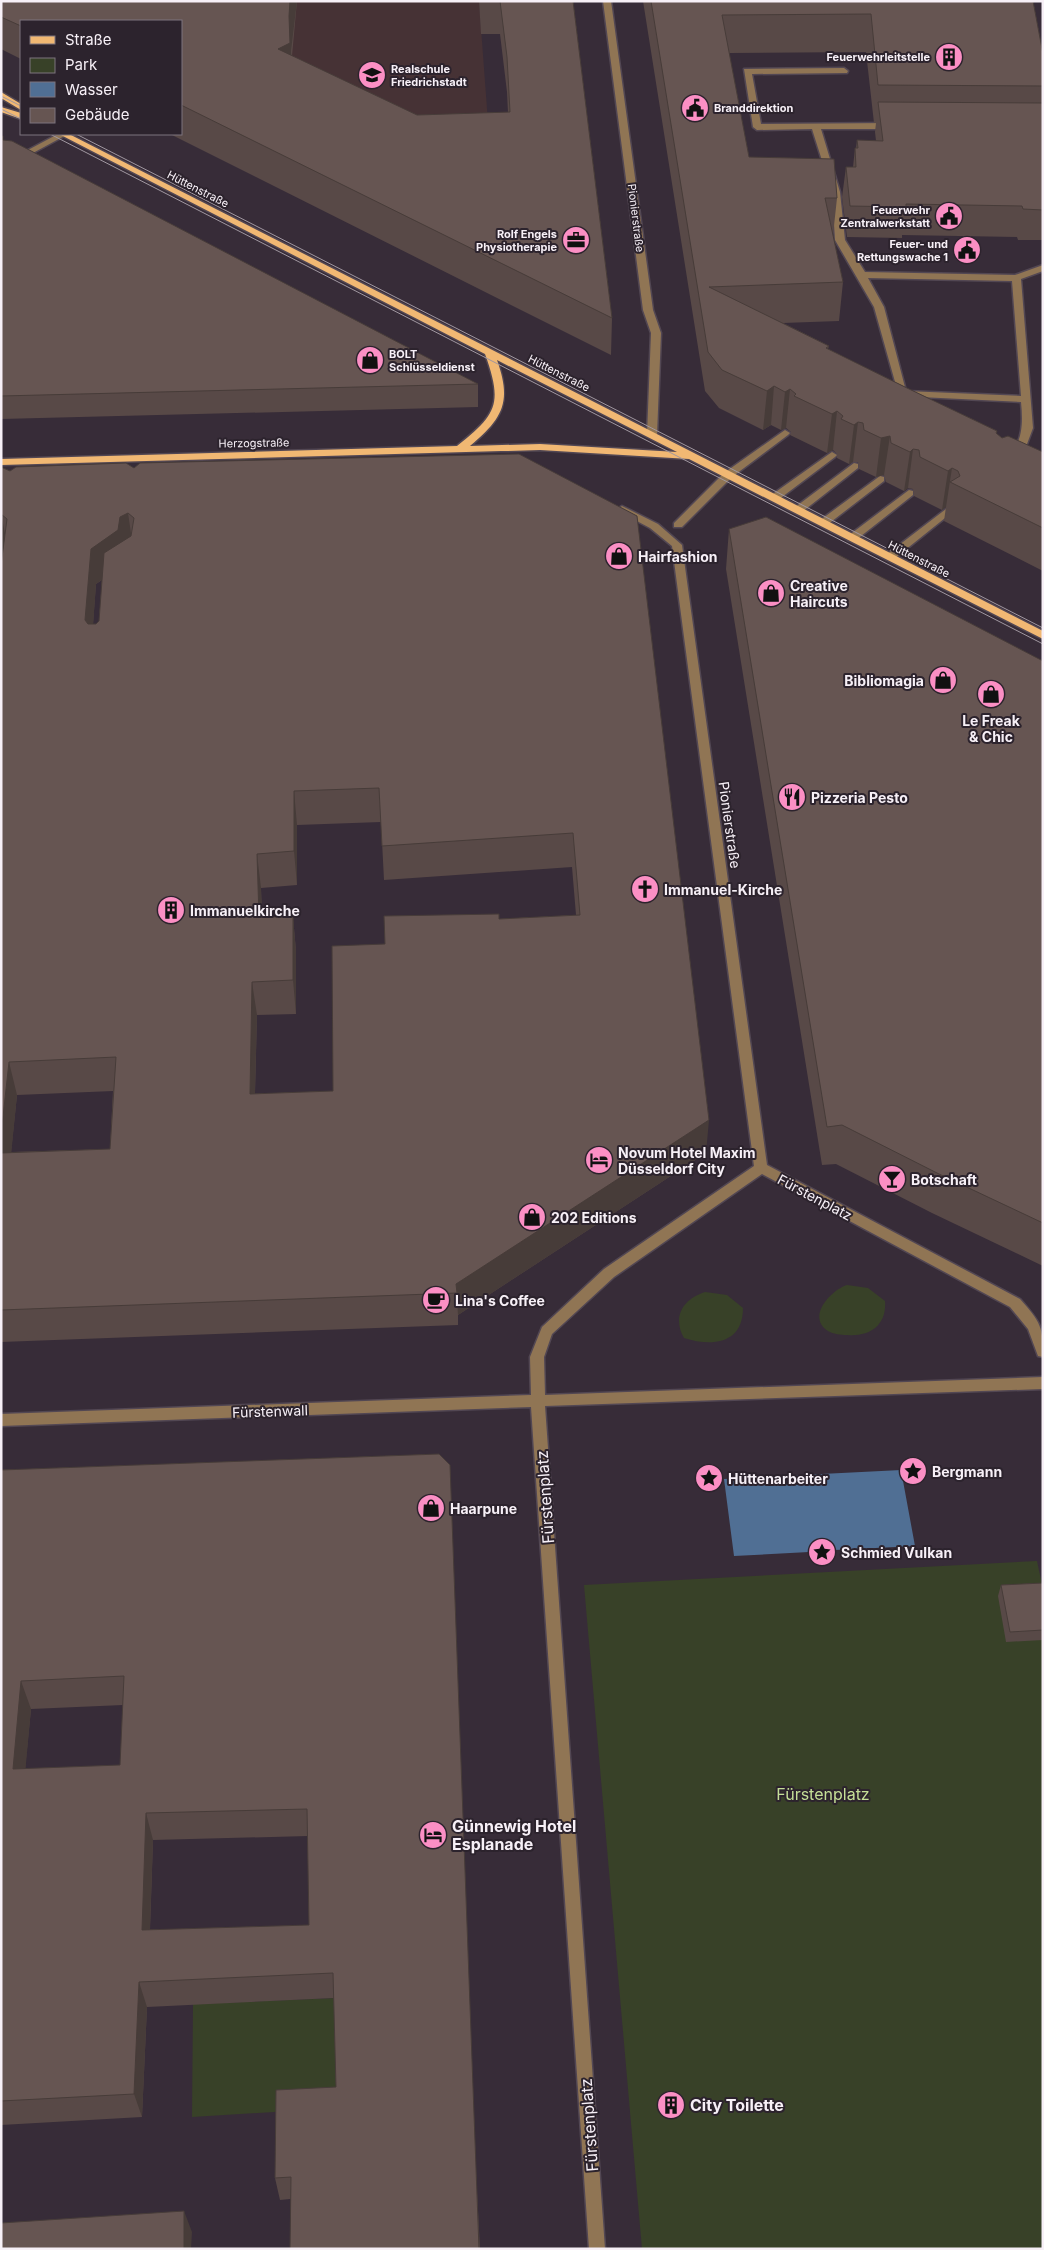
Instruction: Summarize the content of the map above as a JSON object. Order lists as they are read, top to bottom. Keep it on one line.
{"streets":{"main road":["Hüttenstraße","Herzogstraße"],"street":["Pionierstraße","Fürstenplatz","Fürstenwall"]},"crossings":[["Hüttenstraße","Pionierstraße"],["Hüttenstraße","Herzogstraße"],["Pionierstraße","Fürstenplatz"],["Fürstenplatz","Fürstenwall"]],"parks":["Fürstenplatz"],"places":{"building":["Feuerwehrleitstelle","Immanuelkirche","City Toilette"],"school or university":["Realschule Friedrichstadt"],"public building":["Branddirektion","Feuerwehr Zentralwerkstatt","Feuer- und Rettungswache 1"],"office":["Rolf Engels Physiotherapie"],"shop":["BOLT Schlüsseldienst","Hairfashion","Creative Haircuts","Bibliomagia","Le Freak & Chic","202 Editions","Haarpune"],"restaurant":["Pizzeria Pesto"],"church":["Immanuel-Kirche"],"hotel":["Novum Hotel Maxim Düsseldorf City","Günnewig Hotel Esplanade"],"bar":["Botschaft"],"cafe":["Lina's Coffee"],"place":["Bergmann","Hüttenarbeiter","Schmied Vulkan"]},"legend":["Straße","Park","Wasser","Gebäude"]}
